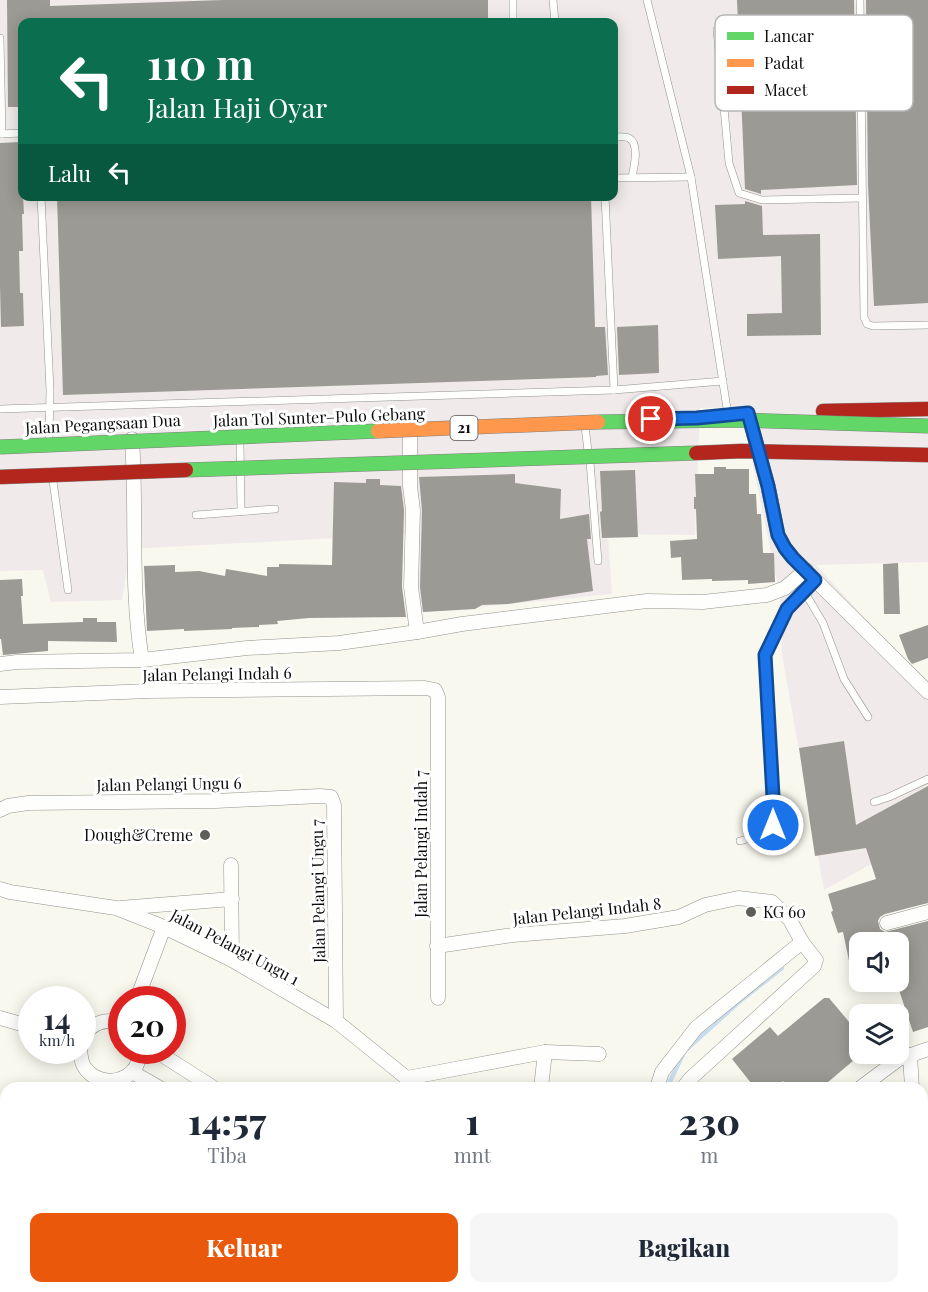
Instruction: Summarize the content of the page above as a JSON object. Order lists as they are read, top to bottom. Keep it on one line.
{"streets":{"main road":["Jalan Tol Sunter–Pulo Gebang","Jalan Pegangsaan Dua","21"],"street":["Jalan Pelangi Indah 6","Jalan Pelangi Ungu 6","Jalan Pelangi Indah 7","Jalan Pelangi Ungu 7","Jalan Pelangi Indah 8","Jalan Pelangi Ungu 1"]},"crossings":[["Jalan Tol Sunter–Pulo Gebang","Jalan Pegangsaan Dua"],["Jalan Pelangi Indah 6","Jalan Pelangi Indah 7"],["Jalan Pelangi Ungu 6","Jalan Pelangi Ungu 7"],["Jalan Pelangi Indah 7","Jalan Pelangi Indah 8"],["Jalan Pelangi Ungu 7","Jalan Pelangi Ungu 1"]],"places":["Dough&Creme","KG 60"],"legend":["Lancar","Padat","Macet"],"page":{"turn":["110 m","Jalan Haji Oyar"],"then":"Lalu","speed":"14 km/h","limit":"20","eta":["14:57","Tiba","1","mnt","230","m"],"buttons":["Keluar","Bagikan"]}}
